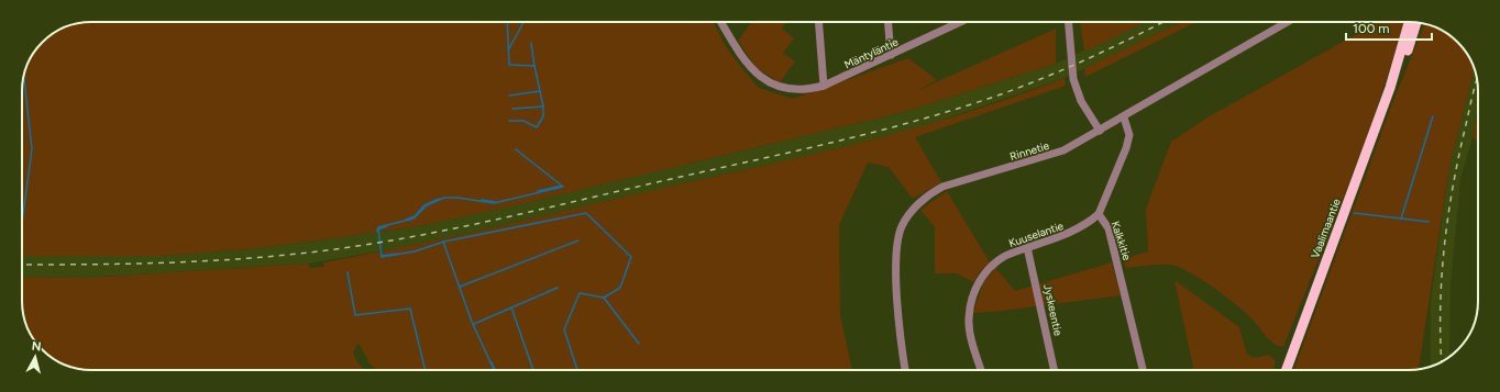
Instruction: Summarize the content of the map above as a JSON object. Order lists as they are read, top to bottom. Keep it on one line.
{"streets":{"main road":["Vaalimaantie"],"street":["Mäntyläntie","Rinnetie","Kuuselantie","Kalkkitie","Jyskeentie"]},"crossings":[["Rinnetie","Kalkkitie"],["Kuuselantie","Kalkkitie"],["Kuuselantie","Jyskeentie"]],"scale_bar":"100 m","north":"top"}
